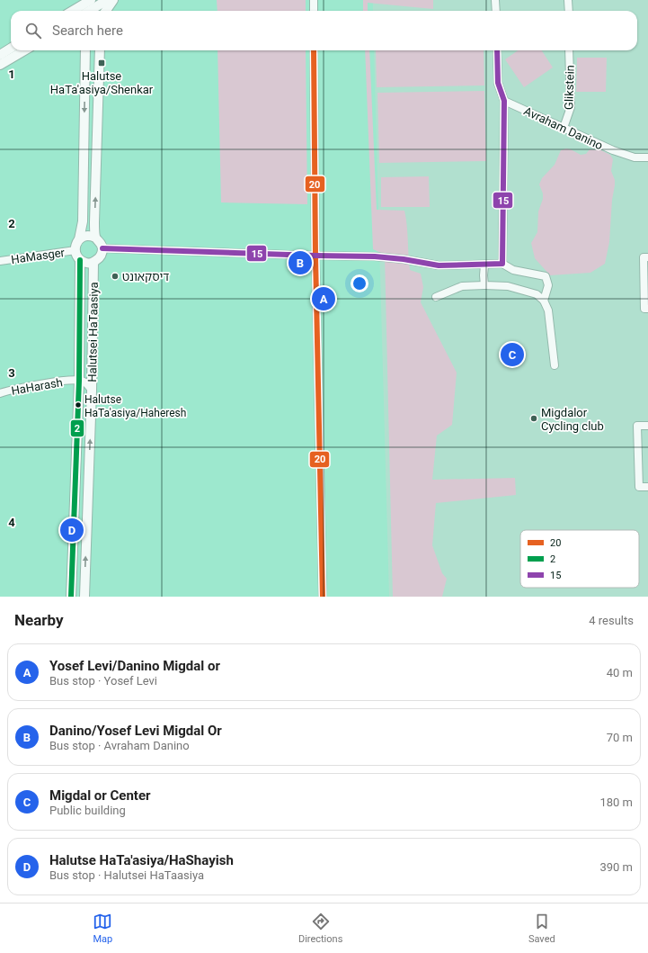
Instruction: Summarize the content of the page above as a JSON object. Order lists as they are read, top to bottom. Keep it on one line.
{"streets":{"street":["Glikstein","Avraham Danino","HaMasger","Halutsei HaTaasiya","HaHarash"]},"crossings":[["Glikstein","Avraham Danino"],["HaMasger","Halutsei HaTaasiya"],["Halutsei HaTaasiya","HaHarash"]],"places":{"transit":["Halutse HaTa'asiya/Shenkar"],"other":["דיסקאונט","Halutse HaTa'asiya/Haheresh","Migdalor Cycling club"]},"lines":["transit line 20","transit line 15","transit line 2"],"legend":["20","2","15"],"page":{"search":"Search here","pins":["B","A","C","D"],"heading":["Nearby","4 results"],"list":[{"mark":"A","name":"Yosef Levi/Danino Migdal or","note":"Bus stop · Yosef Levi","value":"40 m"},{"mark":"B","name":"Danino/Yosef Levi Migdal Or","note":"Bus stop · Avraham Danino","value":"70 m"},{"mark":"C","name":"Migdal or Center","note":"Public building","value":"180 m"},{"mark":"D","name":"Halutse HaTa'asiya/HaShayish","note":"Bus stop · Halutsei HaTaasiya","value":"390 m"}],"nav":["Map","Directions","Saved"]},"grid":{"rows":["1","2","3","4"]}}
